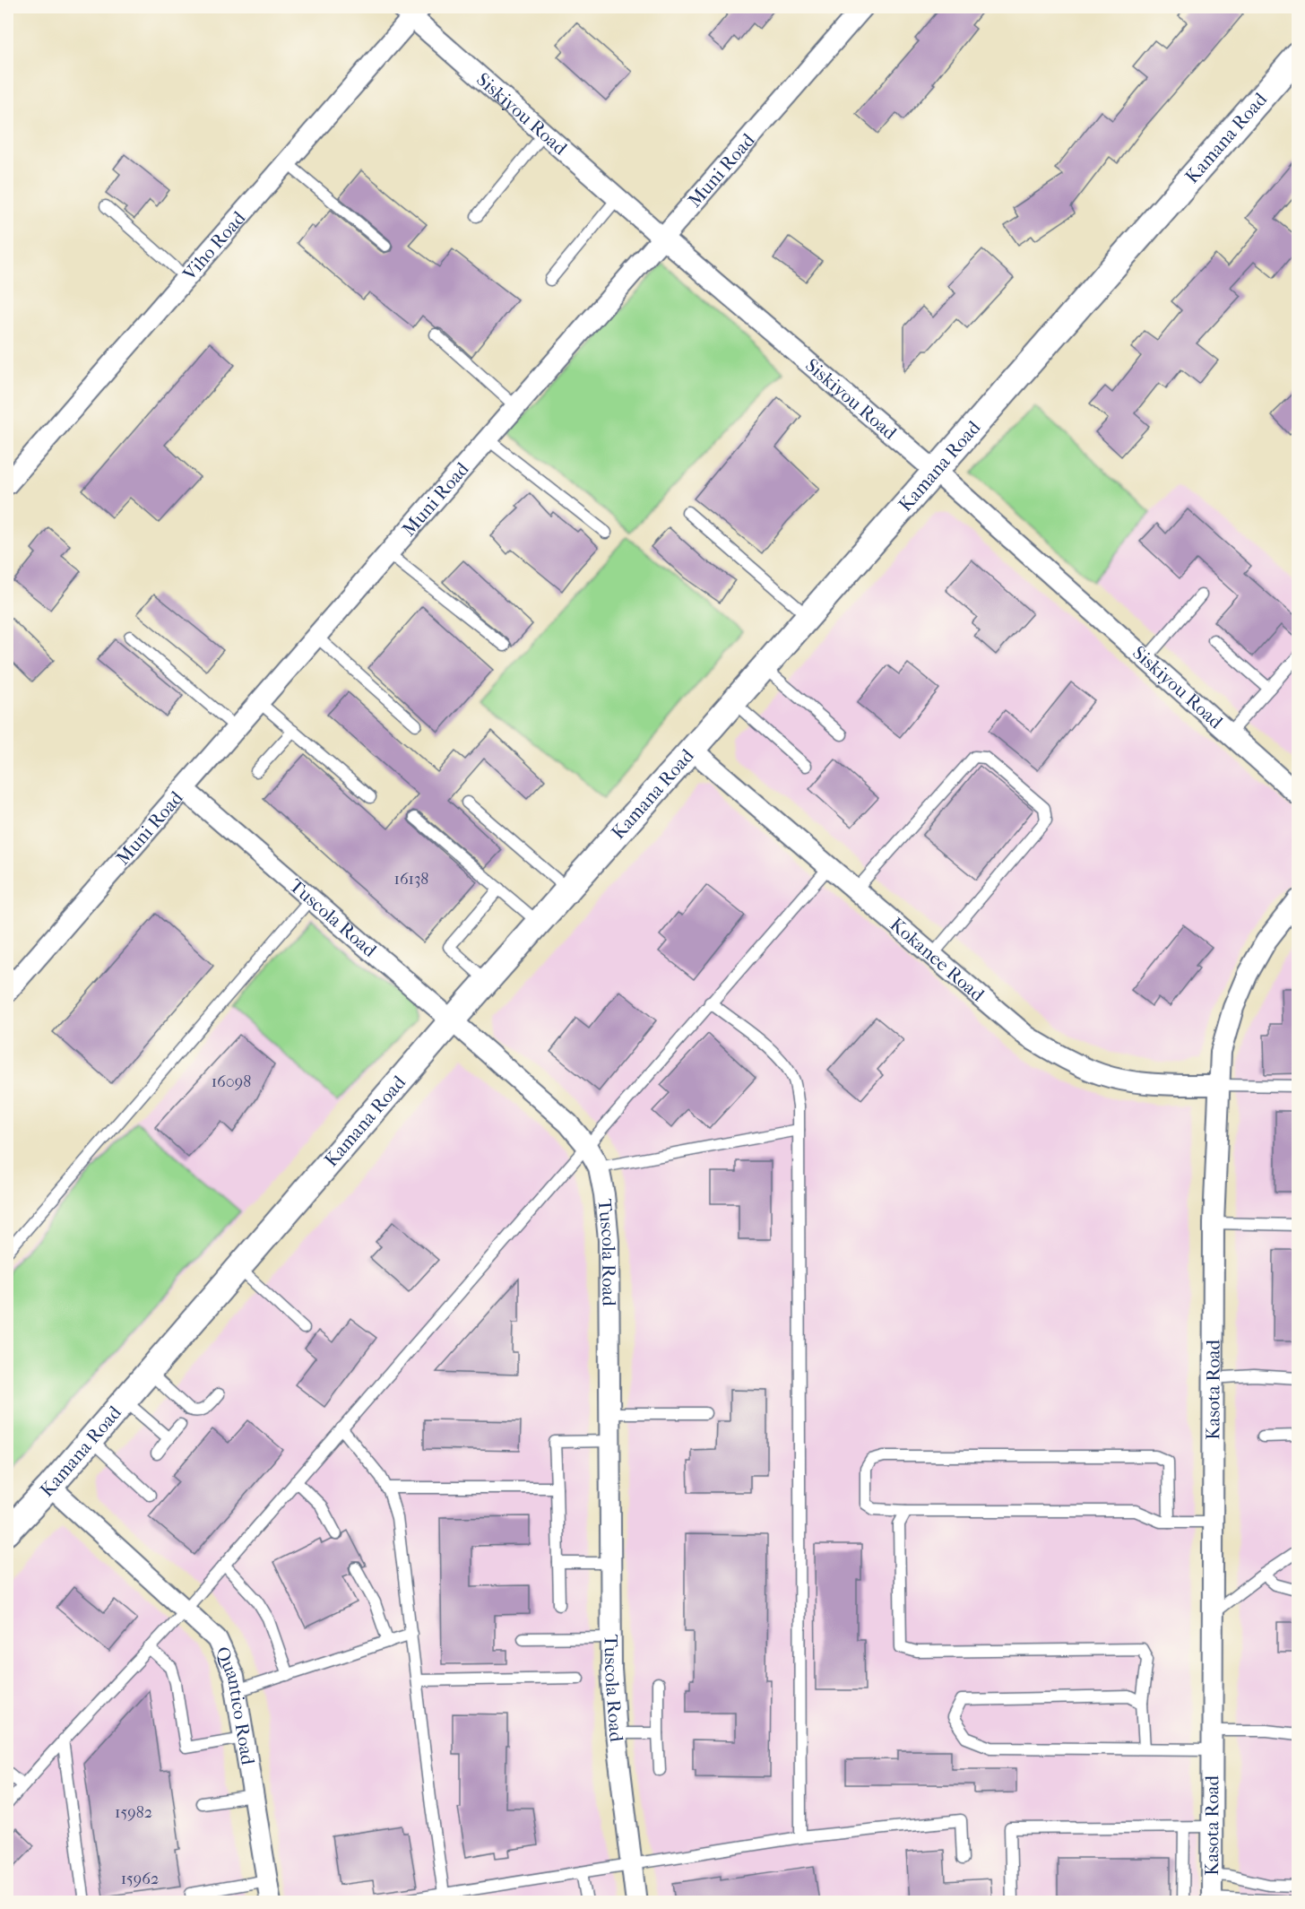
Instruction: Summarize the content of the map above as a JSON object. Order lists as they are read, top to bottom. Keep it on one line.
{"streets":{"street":["Siskiyou Road","Kamana Road","Muni Road","Viho Road","Tuscola Road","Kokanee Road","Kasota Road","Quantico Road"]},"crossings":[["Siskiyou Road","Kamana Road"],["Siskiyou Road","Muni Road"],["Siskiyou Road","Viho Road"],["Kamana Road","Tuscola Road"],["Kamana Road","Kokanee Road"],["Kamana Road","Quantico Road"],["Muni Road","Tuscola Road"],["Kokanee Road","Kasota Road"]],"house_numbers":["16138","16098","15982","15962"]}
